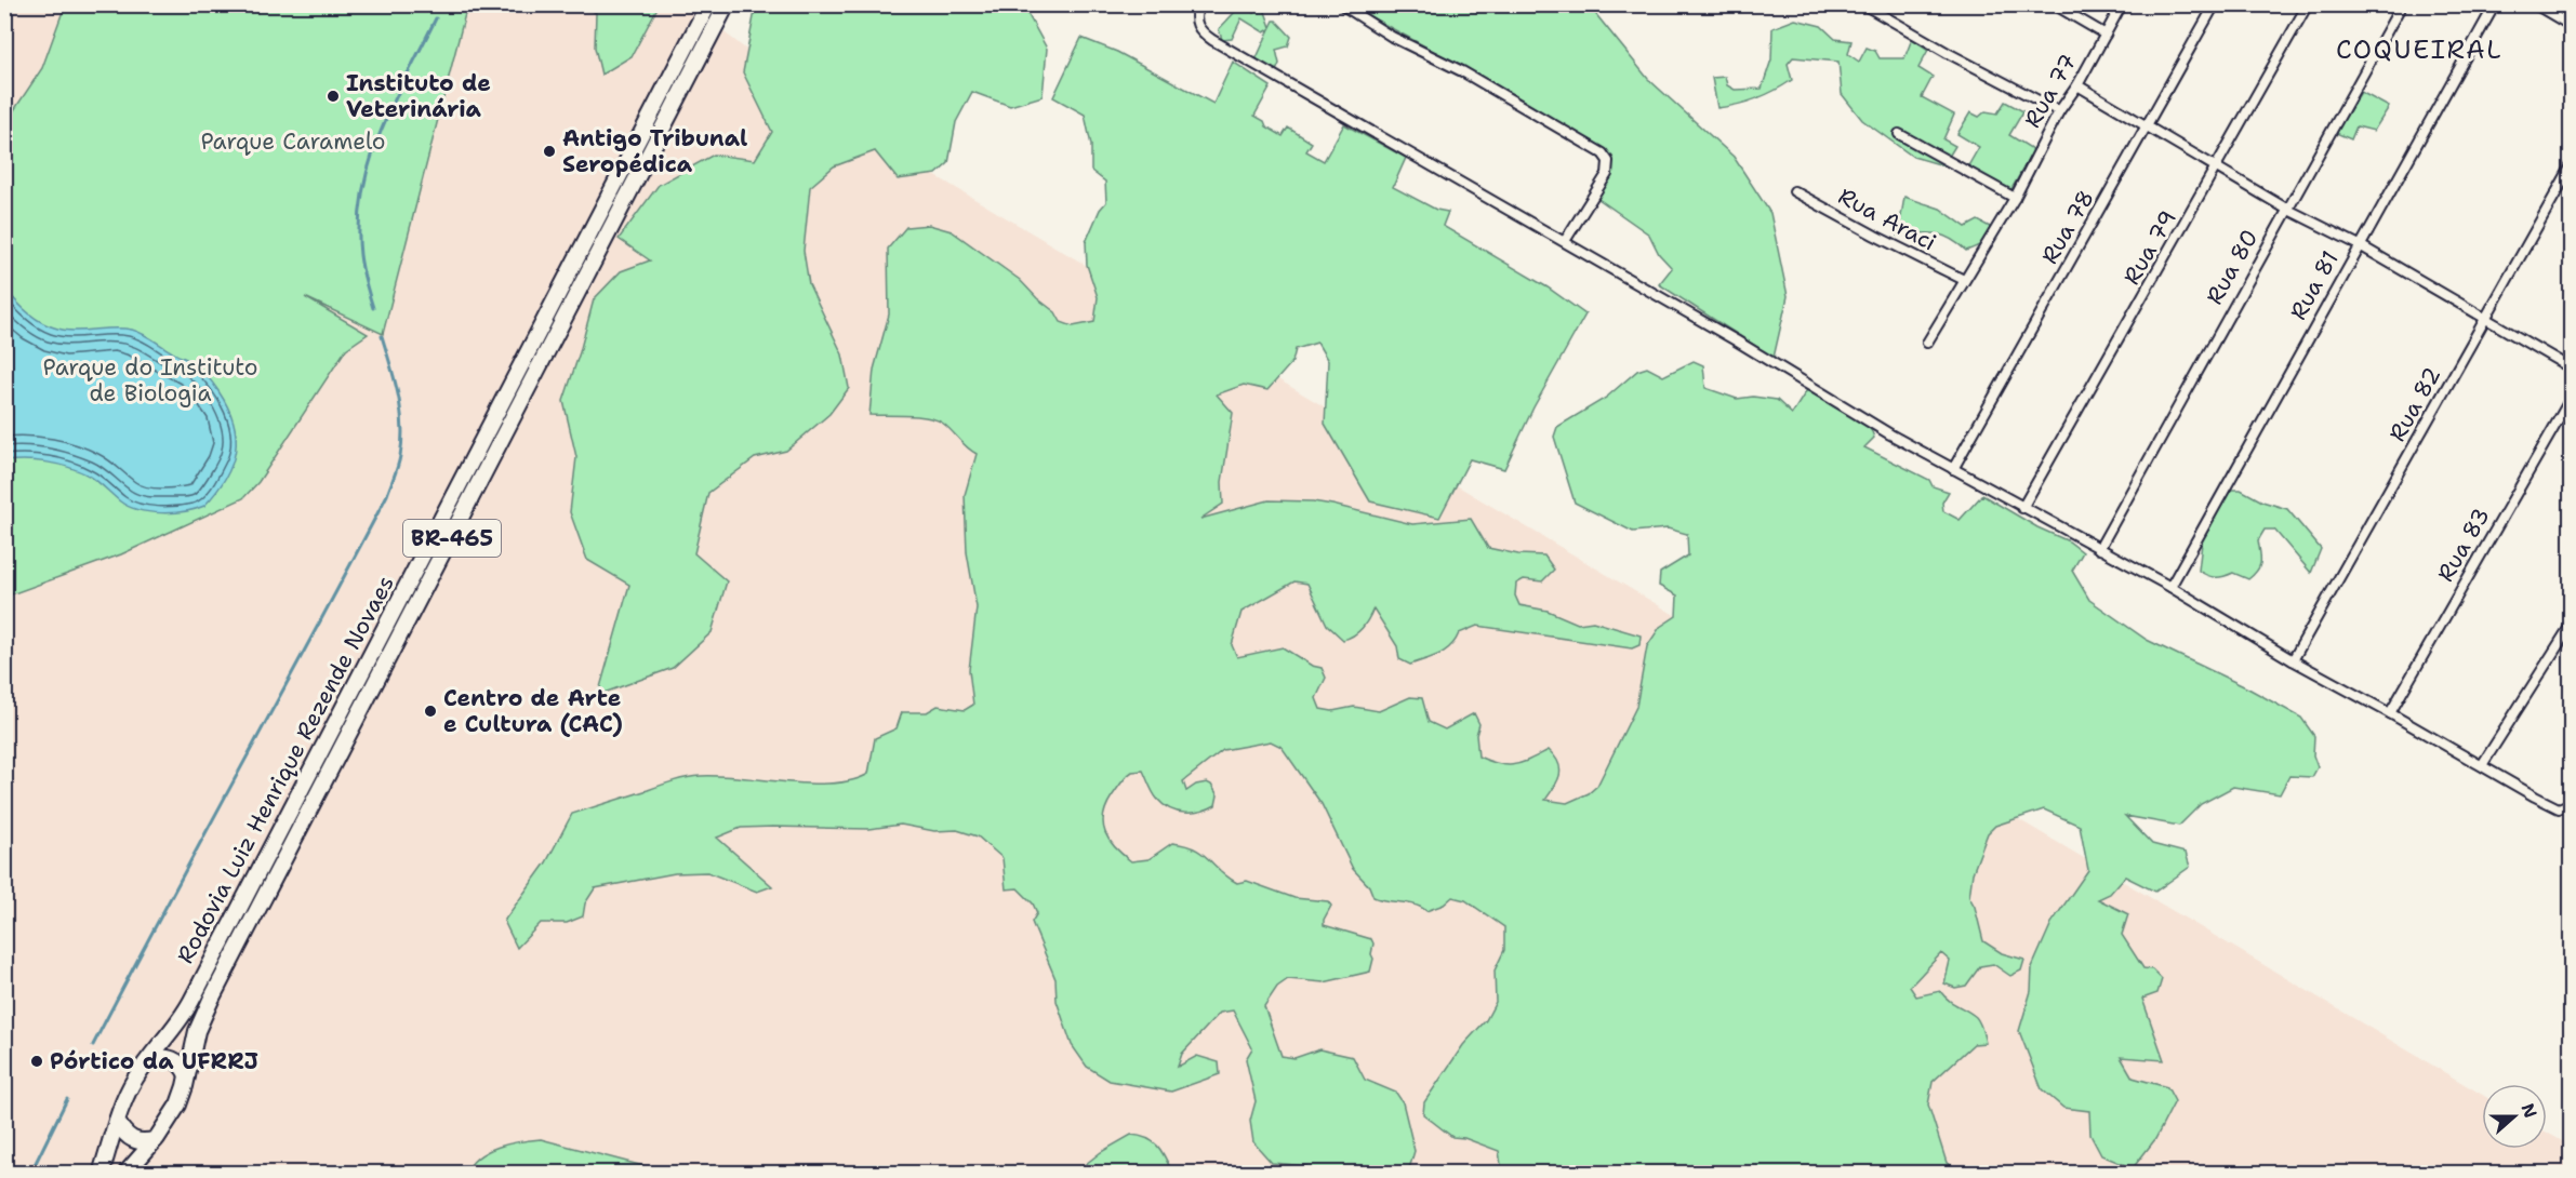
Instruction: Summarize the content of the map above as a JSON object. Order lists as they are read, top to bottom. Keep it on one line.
{"streets":{"highway":["BR-465","Rodovia Luiz Henrique Rezende Novaes"],"street":["Rua 77","Rua Araci","Rua 78","Rua 79","Rua 80","Rua 81","Rua 82","Rua 83"]},"crossings":[["Rua 77","Rua Araci"]],"districts":["COQUEIRAL"],"parks":["Parque Caramelo","Parque do Instituto de Biologia"],"places":["Instituto de Veterinária","Antigo Tribunal Seropédica","Centro de Arte e Cultura (CAC)","Pórtico da UFRRJ"],"north":"right"}
